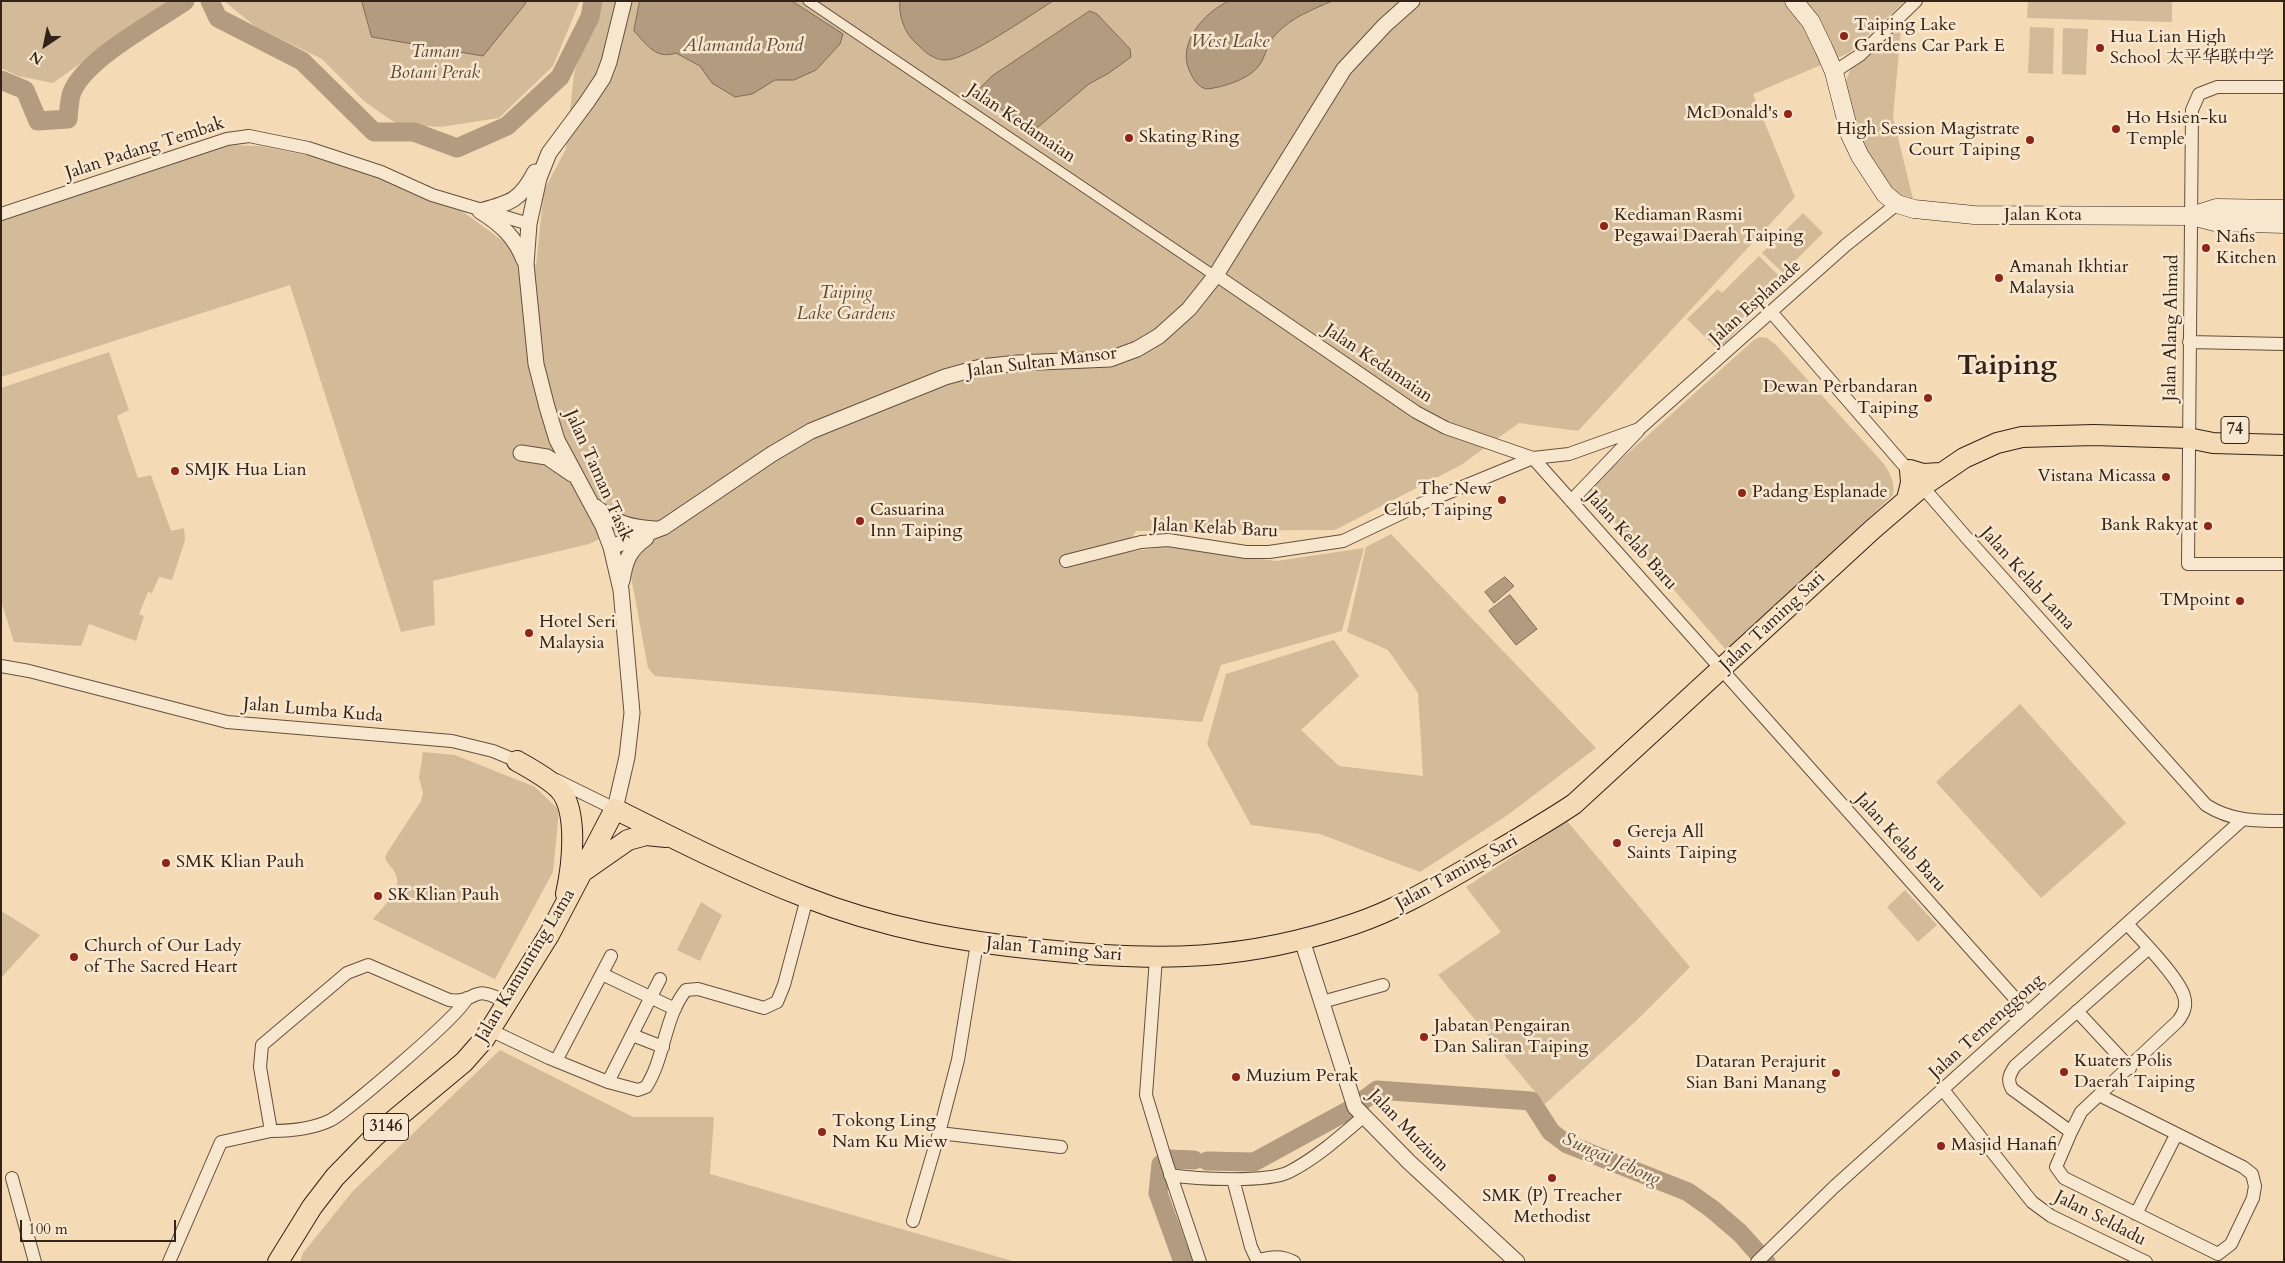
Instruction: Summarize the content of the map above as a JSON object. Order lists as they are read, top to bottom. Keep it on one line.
{"streets":{"main road":["Jalan Kota","74","Jalan Taming Sari","Jalan Kamunting Lama","3146"],"street":["Jalan Kedamaian","Jalan Padang Tembak","Jalan Esplanade","Jalan Alang Ahmad","Jalan Sultan Mansor","Jalan Taman Tasik","Jalan Kelab Baru","Jalan Kelab Lama","Jalan Lumba Kuda","Jalan Temenggong","Jalan Muzium","Jalan Seldadu"]},"crossings":[["Jalan Kedamaian","Jalan Esplanade"],["Jalan Kedamaian","Jalan Sultan Mansor"],["Jalan Kedamaian","Jalan Kelab Baru"],["Jalan Padang Tembak","Jalan Taman Tasik"],["Jalan Kota","Jalan Esplanade"],["Jalan Kota","Jalan Alang Ahmad"],["Jalan Esplanade","Jalan Kelab Baru"],["Jalan Esplanade","Jalan Kelab Lama"],["Jalan Alang Ahmad","Jalan Taming Sari"],["Jalan Taman Tasik","Jalan Taming Sari"],["Jalan Taman Tasik","Jalan Lumba Kuda"],["Jalan Taman Tasik","Jalan Kamunting Lama"],["Jalan Kelab Baru","Jalan Taming Sari"],["Jalan Kelab Baru","Jalan Temenggong"],["Jalan Kelab Lama","Jalan Taming Sari"],["Jalan Kelab Lama","Jalan Temenggong"],["Jalan Taming Sari","Jalan Lumba Kuda"],["Jalan Taming Sari","Jalan Kamunting Lama"],["Jalan Taming Sari","Jalan Muzium"],["Jalan Lumba Kuda","Jalan Kamunting Lama"],["Jalan Temenggong","Jalan Seldadu"]],"districts":["Taiping"],"water":["West Lake","Alamanda Pond","Sungai Jebong"],"parks":["Taman Botani Perak","Taiping Lake Gardens"],"places":["Taiping Lake Gardens Car Park E","Hua Lian High School 太平华联中学","McDonald's","Ho Hsien-ku Temple","Skating Ring","High Session Magistrate Court Taiping","Kediaman Rasmi Pegawai Daerah Taiping","Nafis Kitchen","Amanah Ikhtiar Malaysia","Dewan Perbandaran Taiping","SMJK Hua Lian","Vistana Micassa","Padang Esplanade","The New Club, Taiping","Casuarina Inn Taiping","Bank Rakyat","TMpoint","Hotel Seri Malaysia","Gereja All Saints Taiping","SMK Klian Pauh","SK Klian Pauh","Church of Our Lady of The Sacred Heart","Jabatan Pengairan Dan Saliran Taiping","Kuaters Polis Daerah Taiping","Dataran Perajurit Sian Bani Manang","Muzium Perak","Tokong Ling Nam Ku Miew","Masjid Hanafi","SMK (P) Treacher Methodist"],"scale_bar":"100 m","north":"bottom left"}
